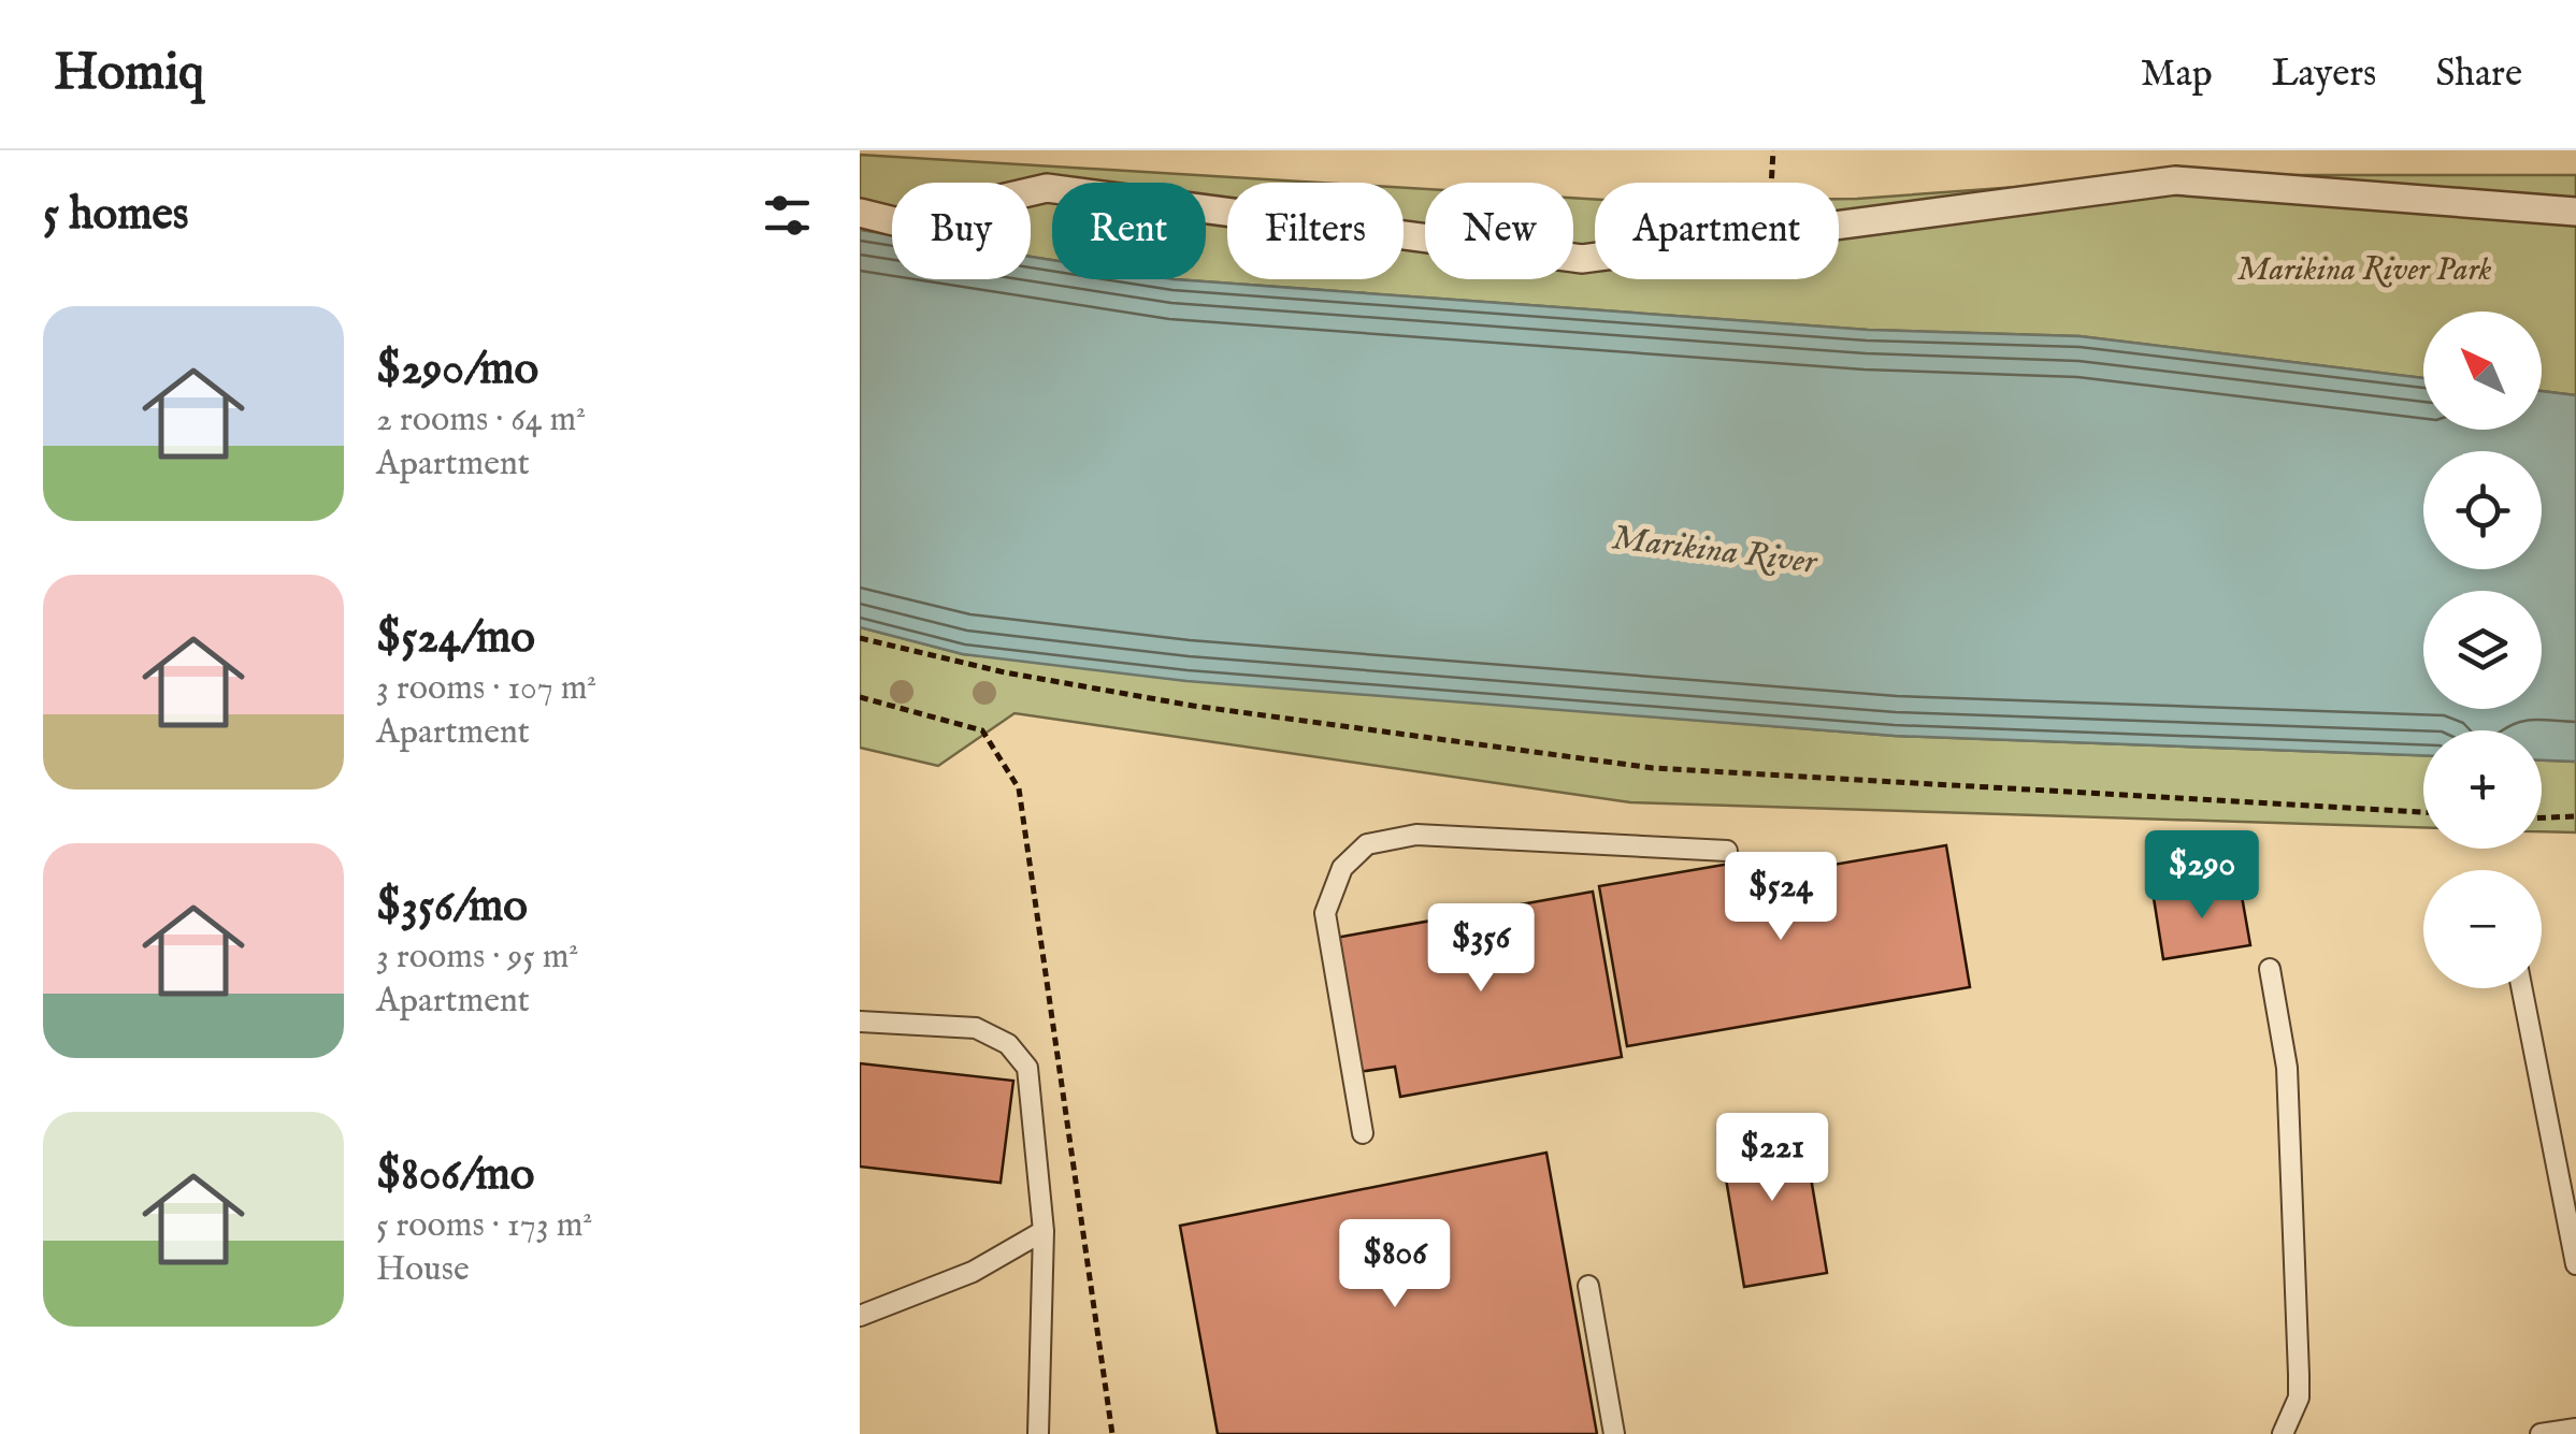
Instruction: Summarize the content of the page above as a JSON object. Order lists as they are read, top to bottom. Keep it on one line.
{"water":["Marikina River"],"parks":["Marikina River Park"],"north":"top left","page":{"header":"Homiq","nav":["Map","Layers","Share"],"heading":"5 homes","chip":["Buy","Rent","Filters","New","Apartment"],"list":[{"name":"$290/mo","note":"2 rooms · 64 m² · Apartment"},{"name":"$524/mo","note":"3 rooms · 107 m² · Apartment"},{"name":"$356/mo","note":"3 rooms · 95 m² · Apartment"},{"name":"$806/mo","note":"5 rooms · 173 m² · House"}],"map_buttons":["+","−"],"price":["$290","$524","$356","$221","$806"]}}
